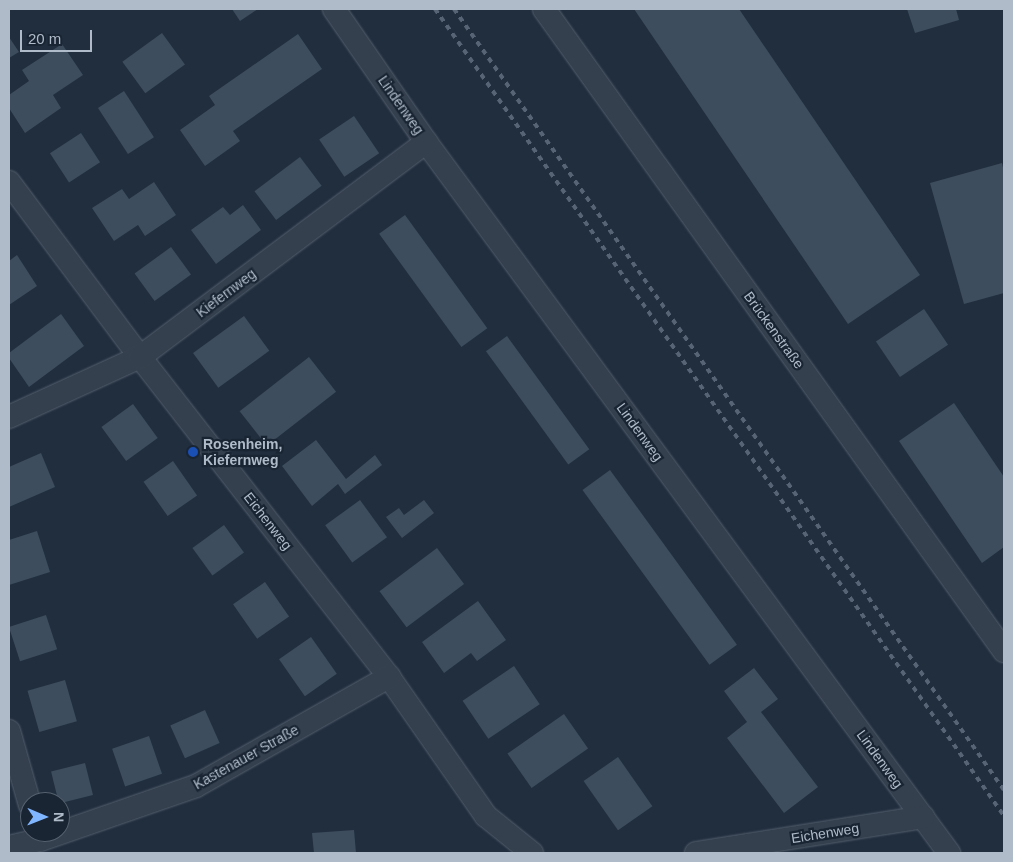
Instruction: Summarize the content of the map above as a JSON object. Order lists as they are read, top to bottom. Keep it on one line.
{"streets":{"street":["Lindenweg","Kiefernweg","Brückenstraße","Eichenweg","Kastenauer Straße"]},"crossings":[["Lindenweg","Kiefernweg"],["Lindenweg","Eichenweg"],["Kiefernweg","Eichenweg"],["Eichenweg","Kastenauer Straße"]],"places":["Rosenheim, Kiefernweg"],"scale_bar":"20 m","north":"right"}
